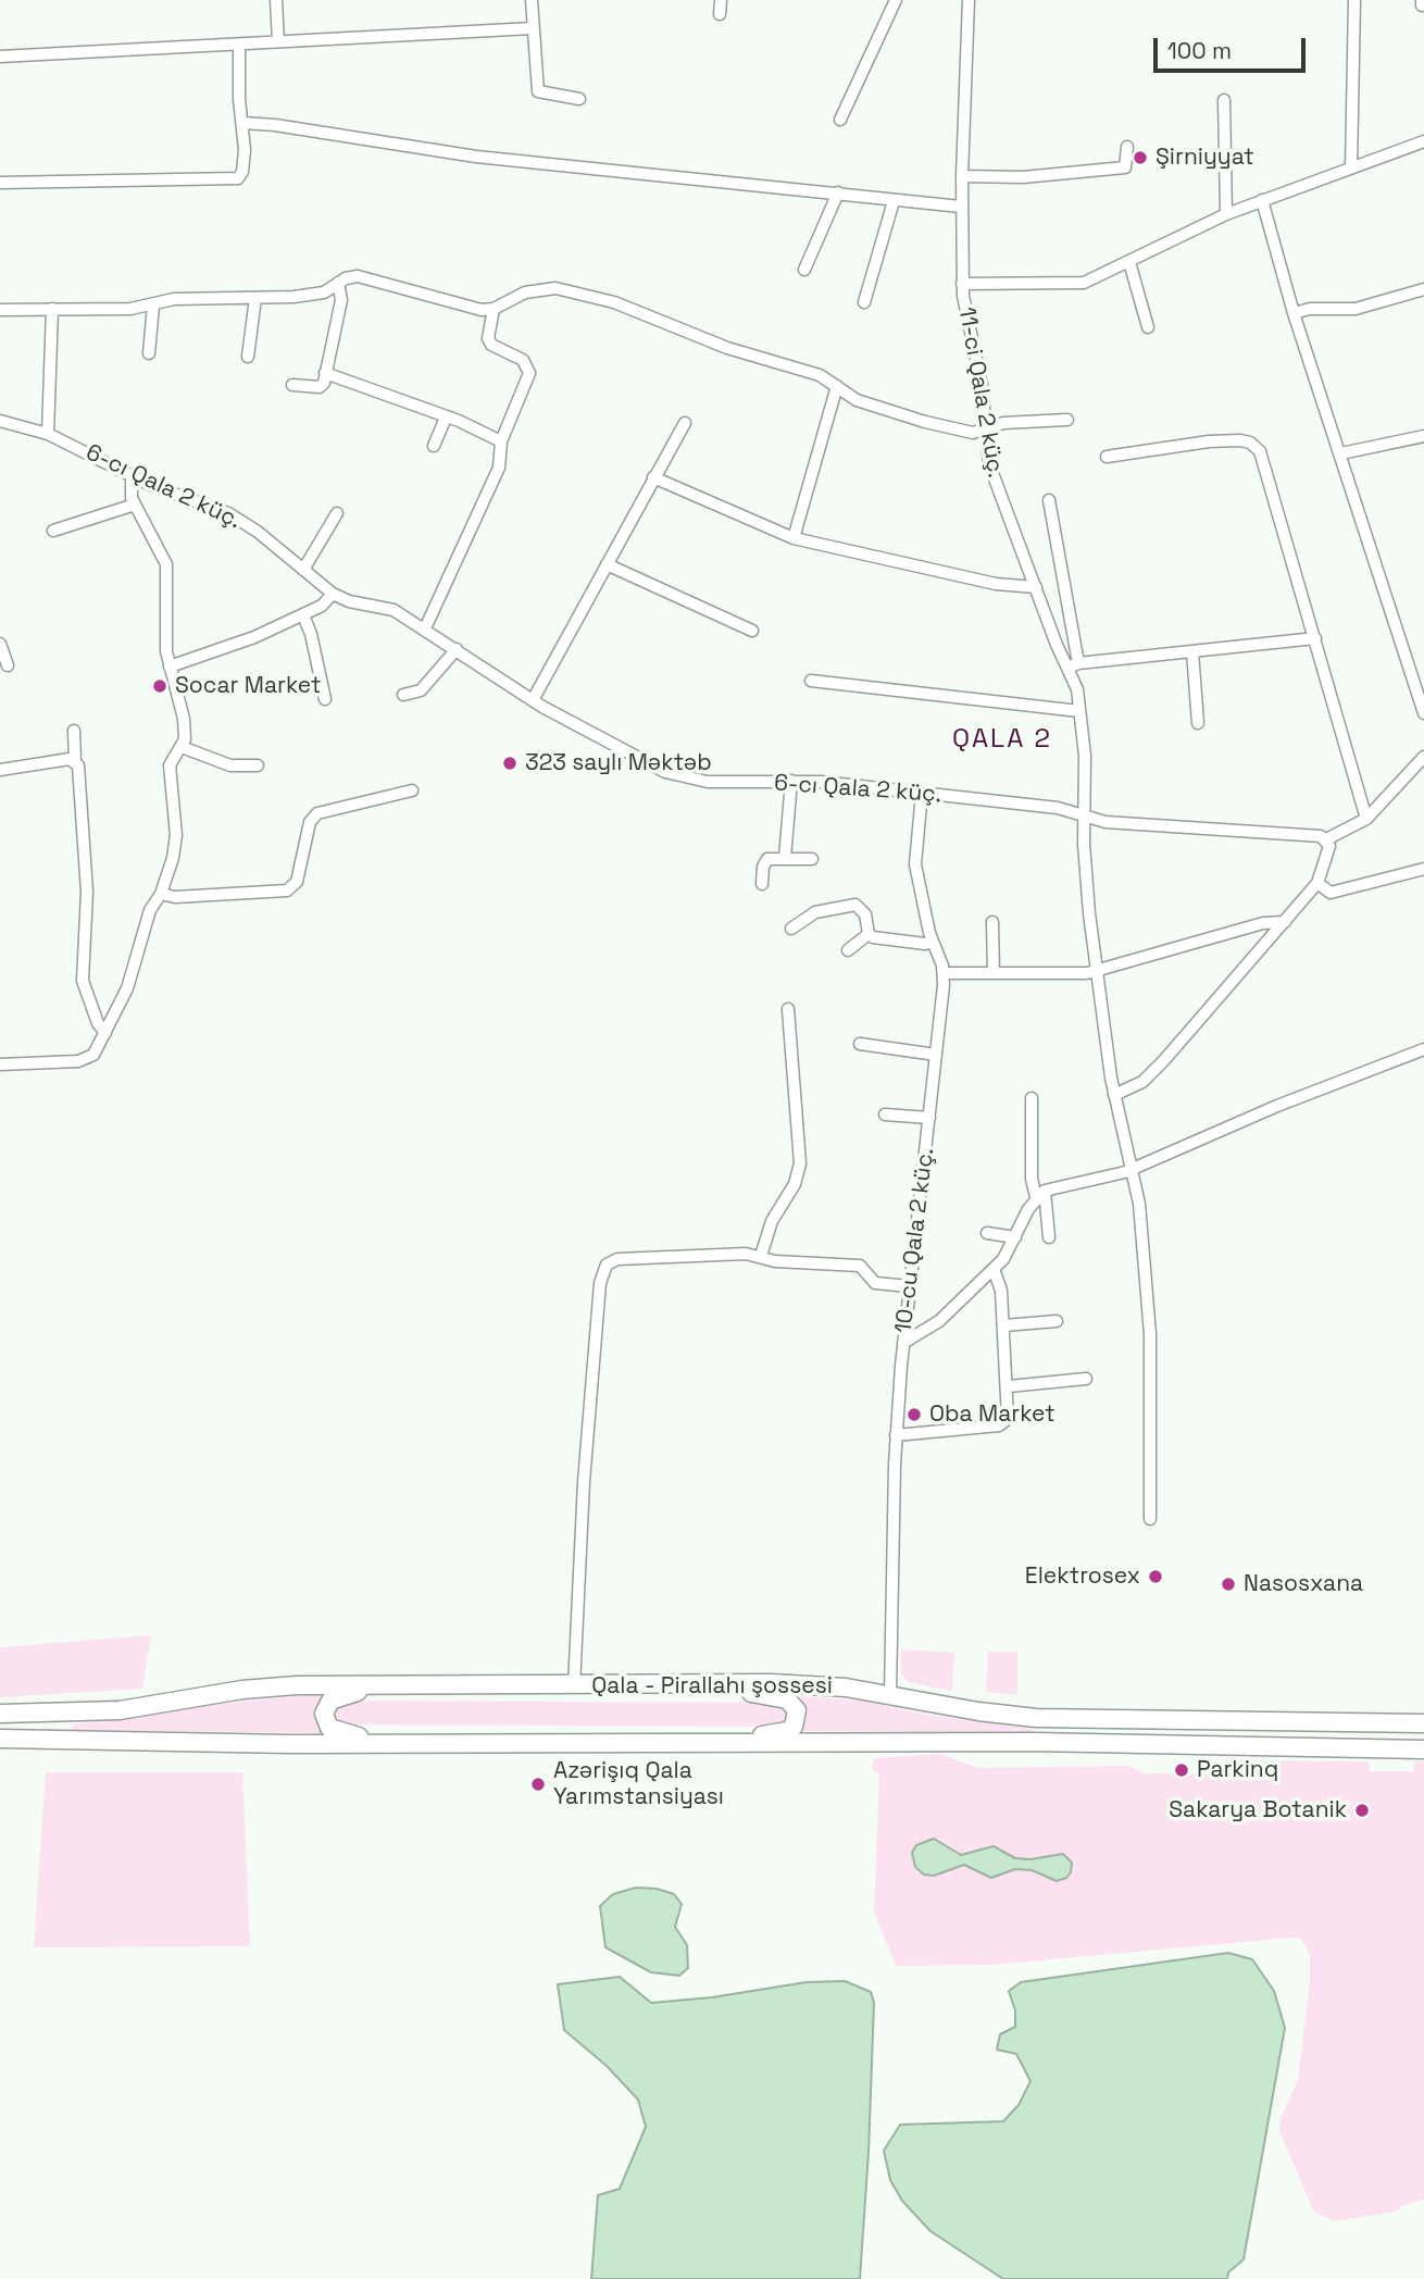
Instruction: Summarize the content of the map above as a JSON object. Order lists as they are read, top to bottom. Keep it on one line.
{"streets":{"main road":["Qala - Pirallahı şossesi"],"street":["11-ci Qala 2 küç.","6-cı Qala 2 küç.","10-cu Qala 2 küç."]},"crossings":[["11-ci Qala 2 küç.","6-cı Qala 2 küç."],["6-cı Qala 2 küç.","10-cu Qala 2 küç."],["10-cu Qala 2 küç.","Qala - Pirallahı şossesi"]],"districts":["QALA 2"],"places":["Şirniyyat","Socar Market","323 saylı Məktəb","Oba Market","Elektrosex","Nasosxana","Parkinq","Azərişıq Qala Yarımstansiyası","Sakarya Botanik"],"scale_bar":"100 m"}
